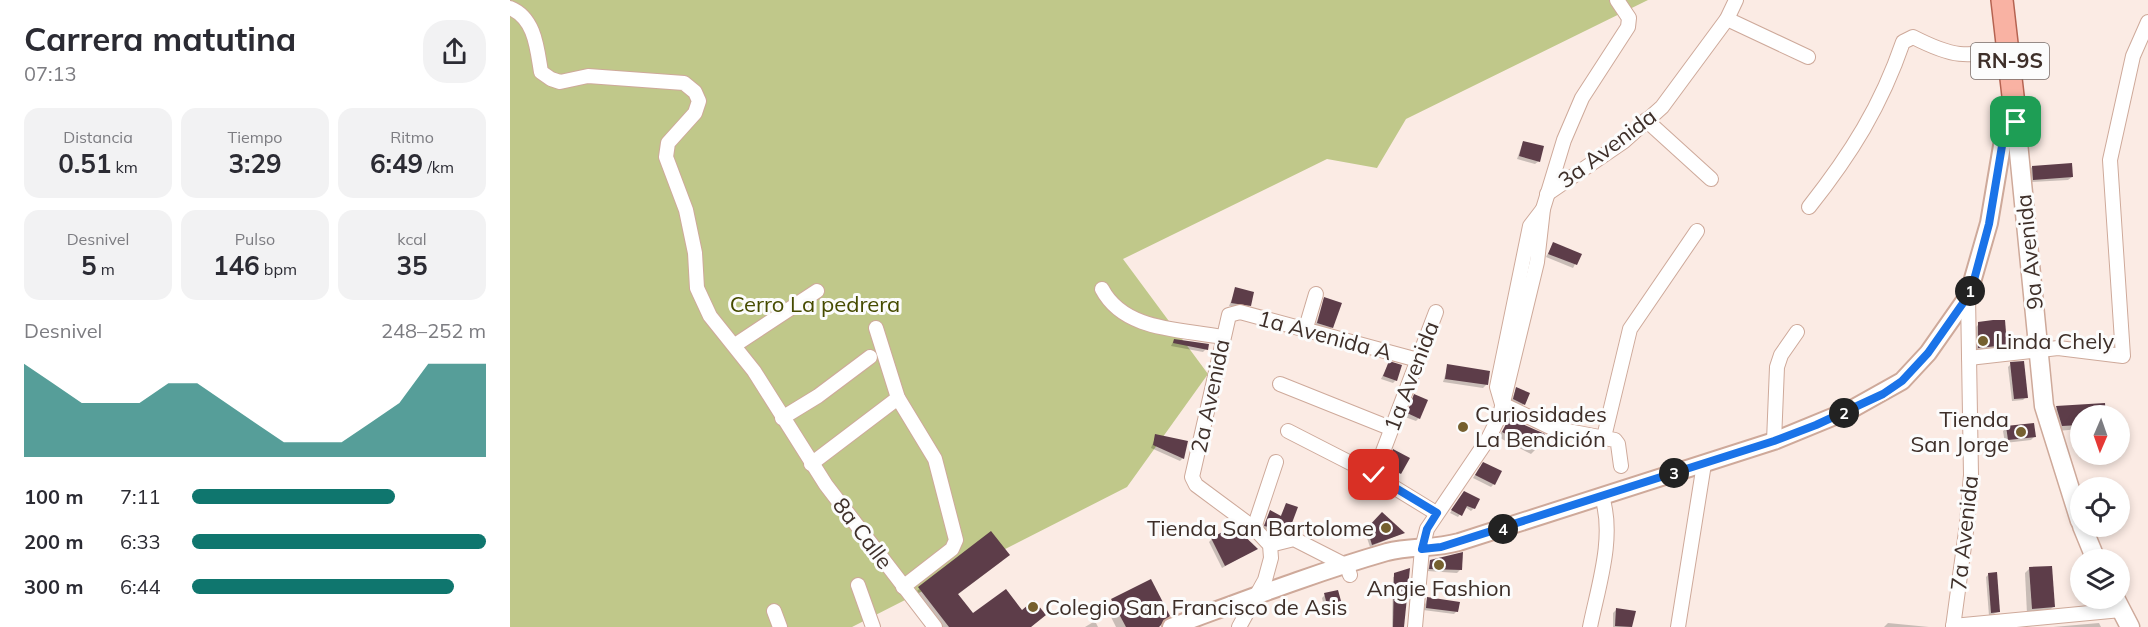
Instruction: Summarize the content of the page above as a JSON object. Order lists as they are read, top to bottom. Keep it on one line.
{"streets":{"main road":["RN-9S","9a Avenida"],"street":["3a Avenida","1a Avenida A","1a Avenida","2a Avenida","8a Calle","7a Avenida"]},"crossings":[["RN-9S","9a Avenida"],["1a Avenida A","1a Avenida"],["1a Avenida A","2a Avenida"]],"parks":["Cerro La pedrera"],"places":["Linda Chely","Curiosidades La Bendición","Tienda San Jorge","Tienda San Bartolome","Angie Fashion","Colegio San Francisco de Asis"],"north":"bottom","page":{"heading":["Carrera matutina","07:13"],"stats":[["Distancia","0.51 km"],["Tiempo","3:29"],["Ritmo","6:49 /km"],["Desnivel","5 m"],["Pulso","146 bpm"],["kcal","35"]],"pins":["1","2","3","4"],"chart":["Desnivel","248–252 m"],"list":[{"name":"100 m","note":"7:11"},{"name":"200 m","note":"6:33"},{"name":"300 m","note":"6:44"}]}}
